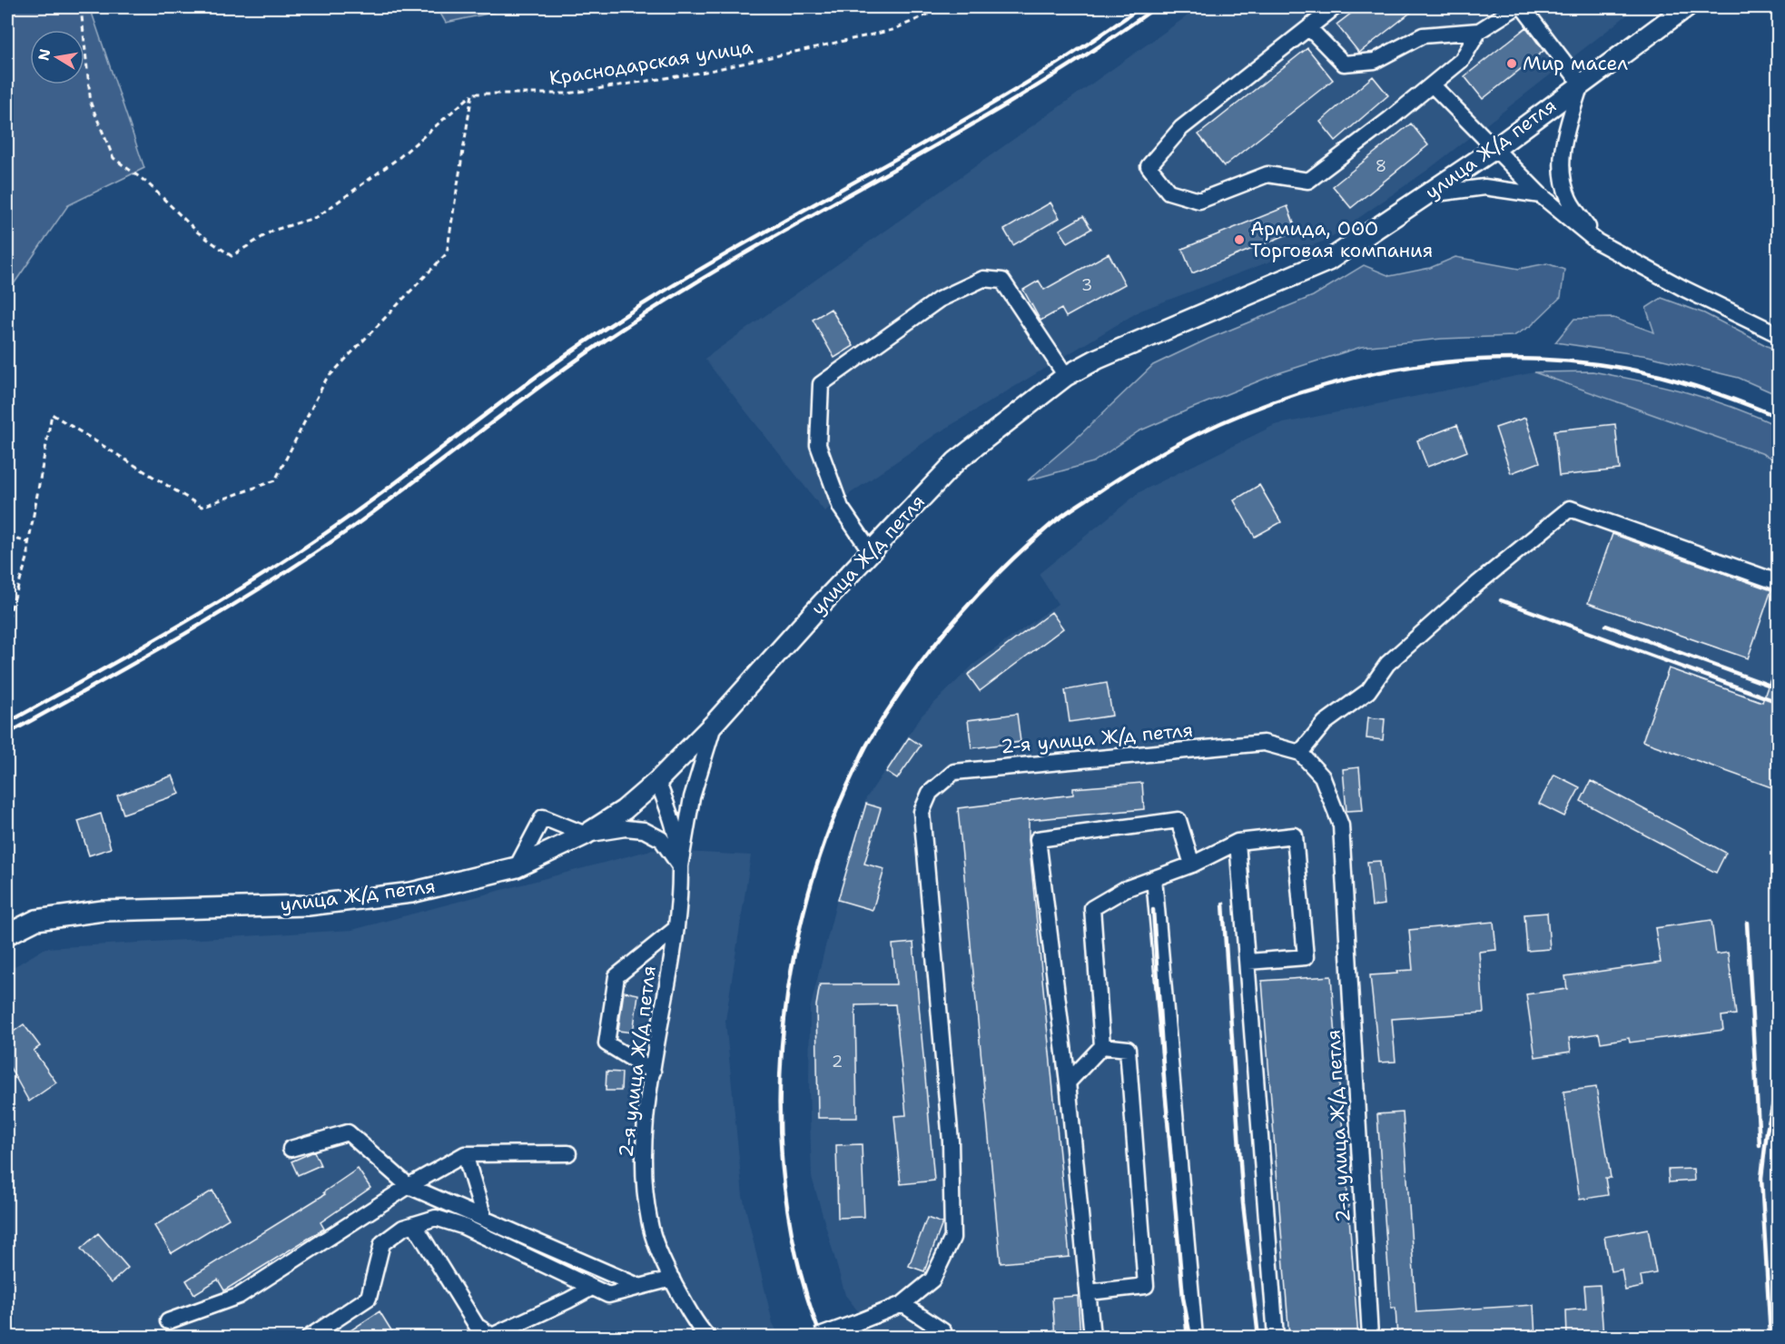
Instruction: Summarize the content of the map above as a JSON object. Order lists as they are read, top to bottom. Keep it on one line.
{"streets":{"main road":["улица Ж/д петля"],"street":["2-я улица Ж/д петля"],"path":["Краснодарская улица"]},"crossings":[["улица Ж/д петля","2-я улица Ж/д петля"]],"places":["Мир масел","Армида, ООО Торговая компания"],"house_numbers":["8","3","2"],"north":"left"}
